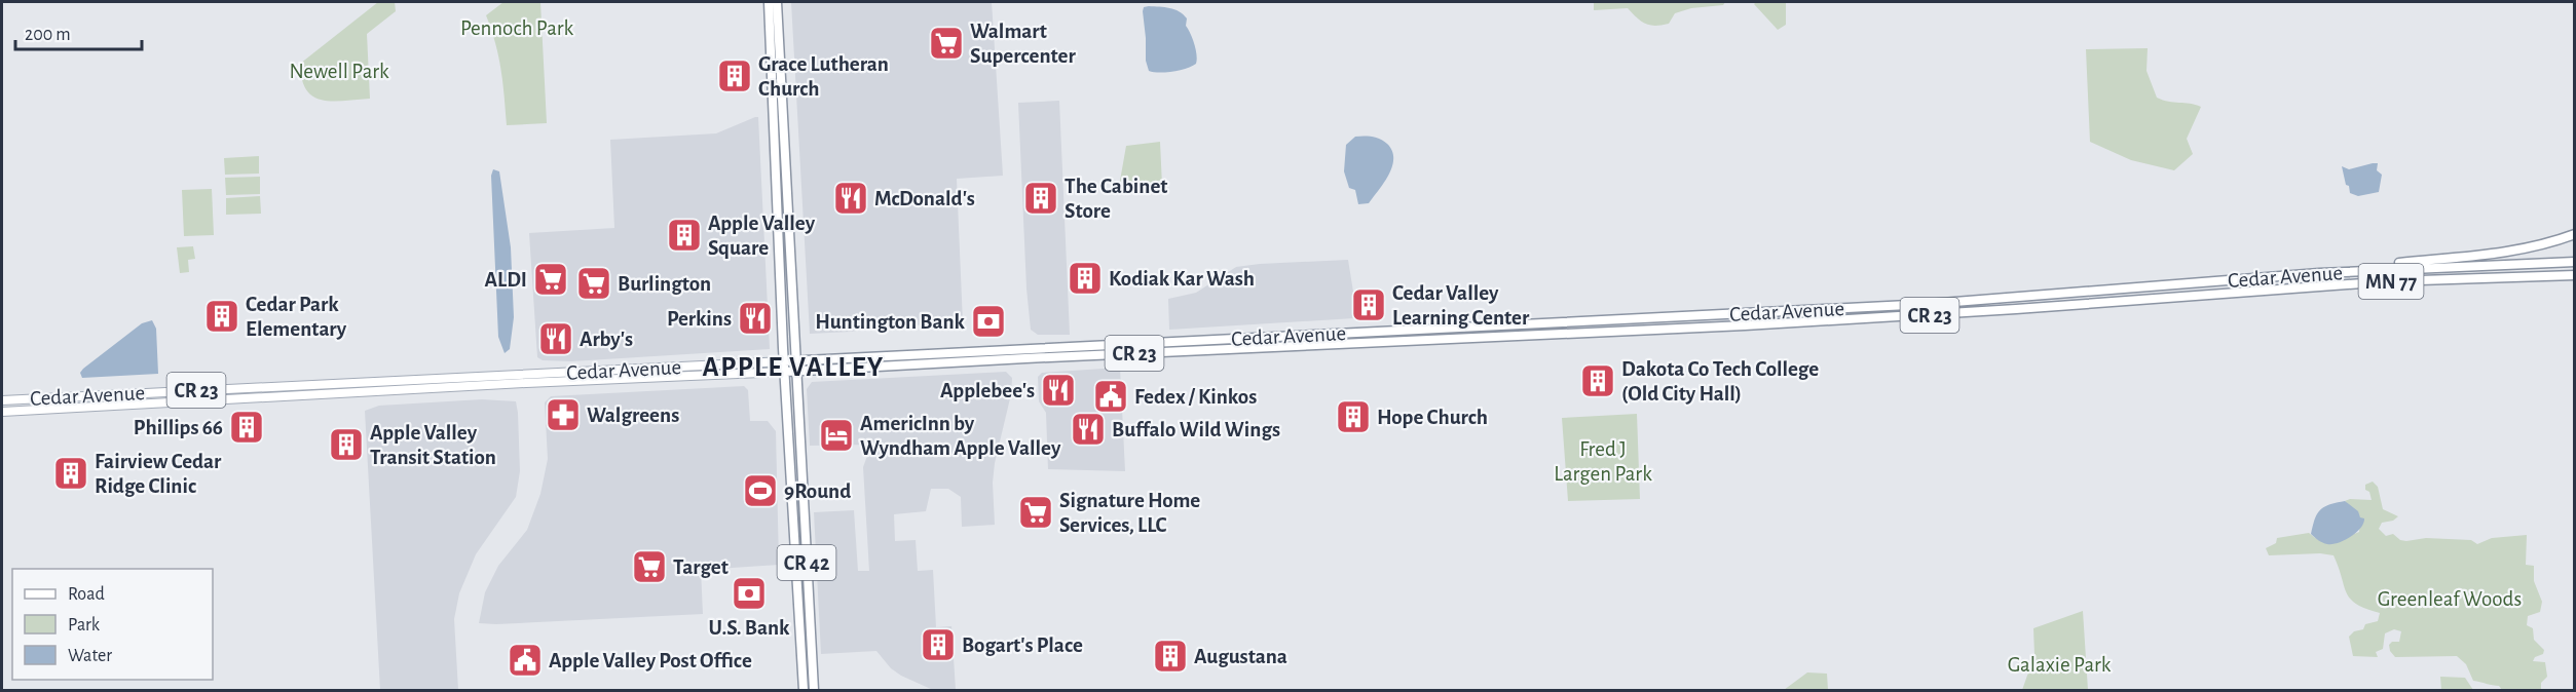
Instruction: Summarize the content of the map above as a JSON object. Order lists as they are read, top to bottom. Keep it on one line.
{"streets":{"highway":["Cedar Avenue","MN 77","CR 23","CR 42"]},"crossings":[["Cedar Avenue","CR 42"]],"districts":["APPLE VALLEY"],"parks":["Pennoch Park","Newell Park","Fred J Largen Park","Greenleaf Woods","Galaxie Park"],"places":{"supermarket":["Walmart Supercenter","ALDI","Burlington","Signature Home Services, LLC","Target"],"building":["Grace Lutheran Church","The Cabinet Store","Apple Valley Square","Kodiak Kar Wash","Cedar Valley Learning Center","Cedar Park Elementary","Dakota Co Tech College (Old City Hall)","Hope Church","Phillips 66","Apple Valley Transit Station","Fairview Cedar Ridge Clinic","Bogart's Place","Augustana"],"restaurant":["McDonald's","Perkins","Arby's","Applebee's","Buffalo Wild Wings"],"bank":["Huntington Bank","U.S. Bank"],"public building":["Fedex / Kinkos","Apple Valley Post Office"],"pharmacy":["Walgreens"],"hotel":["AmericInn by Wyndham Apple Valley"],"sports":["9Round"]},"legend":["Road","Park","Water"],"scale_bar":"200 m"}
